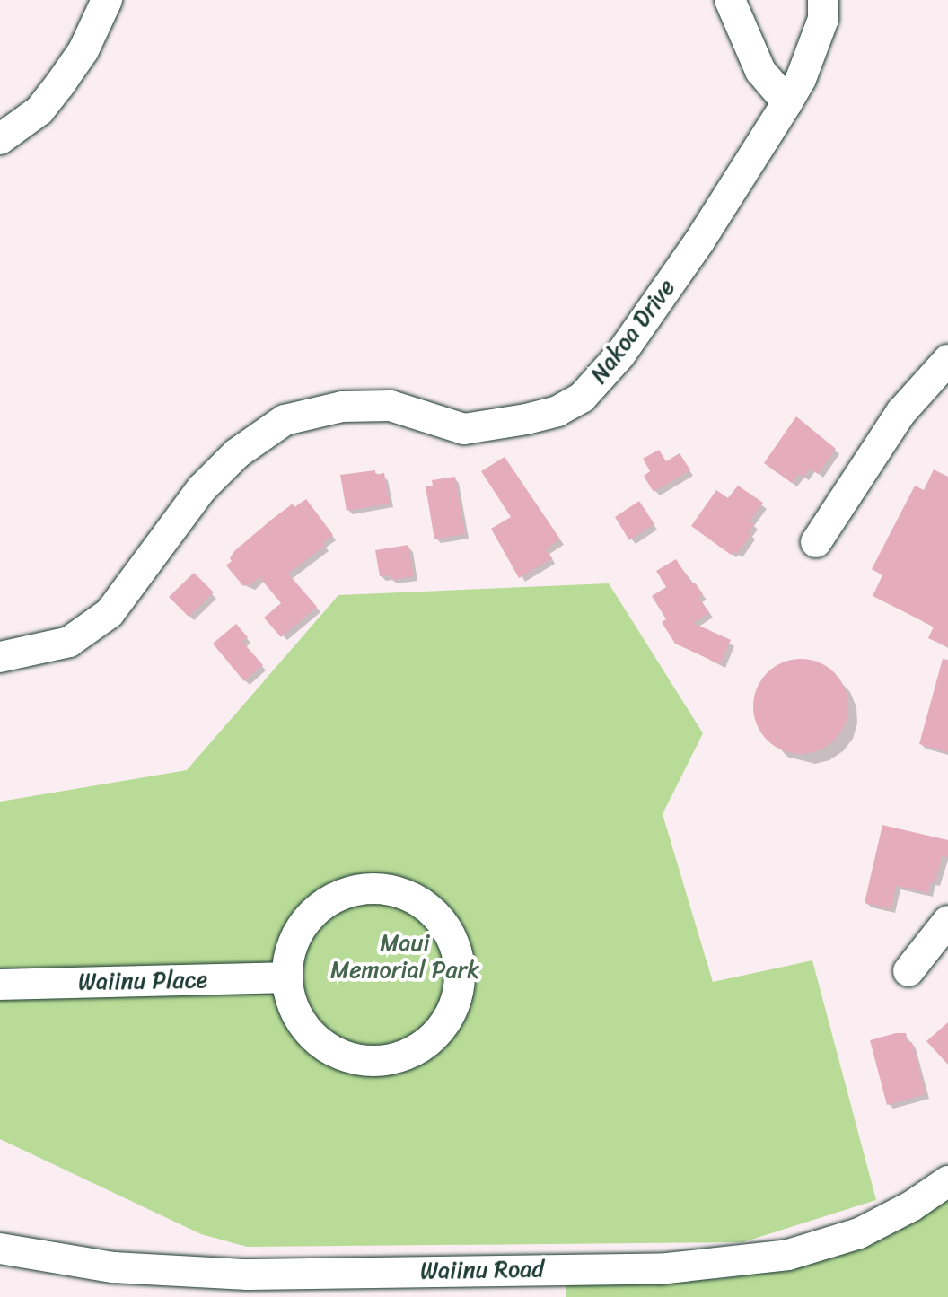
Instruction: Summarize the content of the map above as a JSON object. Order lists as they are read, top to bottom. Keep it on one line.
{"streets":{"street":["Nakoa Drive","Waiinu Place","Waiinu Road"]},"parks":["Maui Memorial Park"]}
